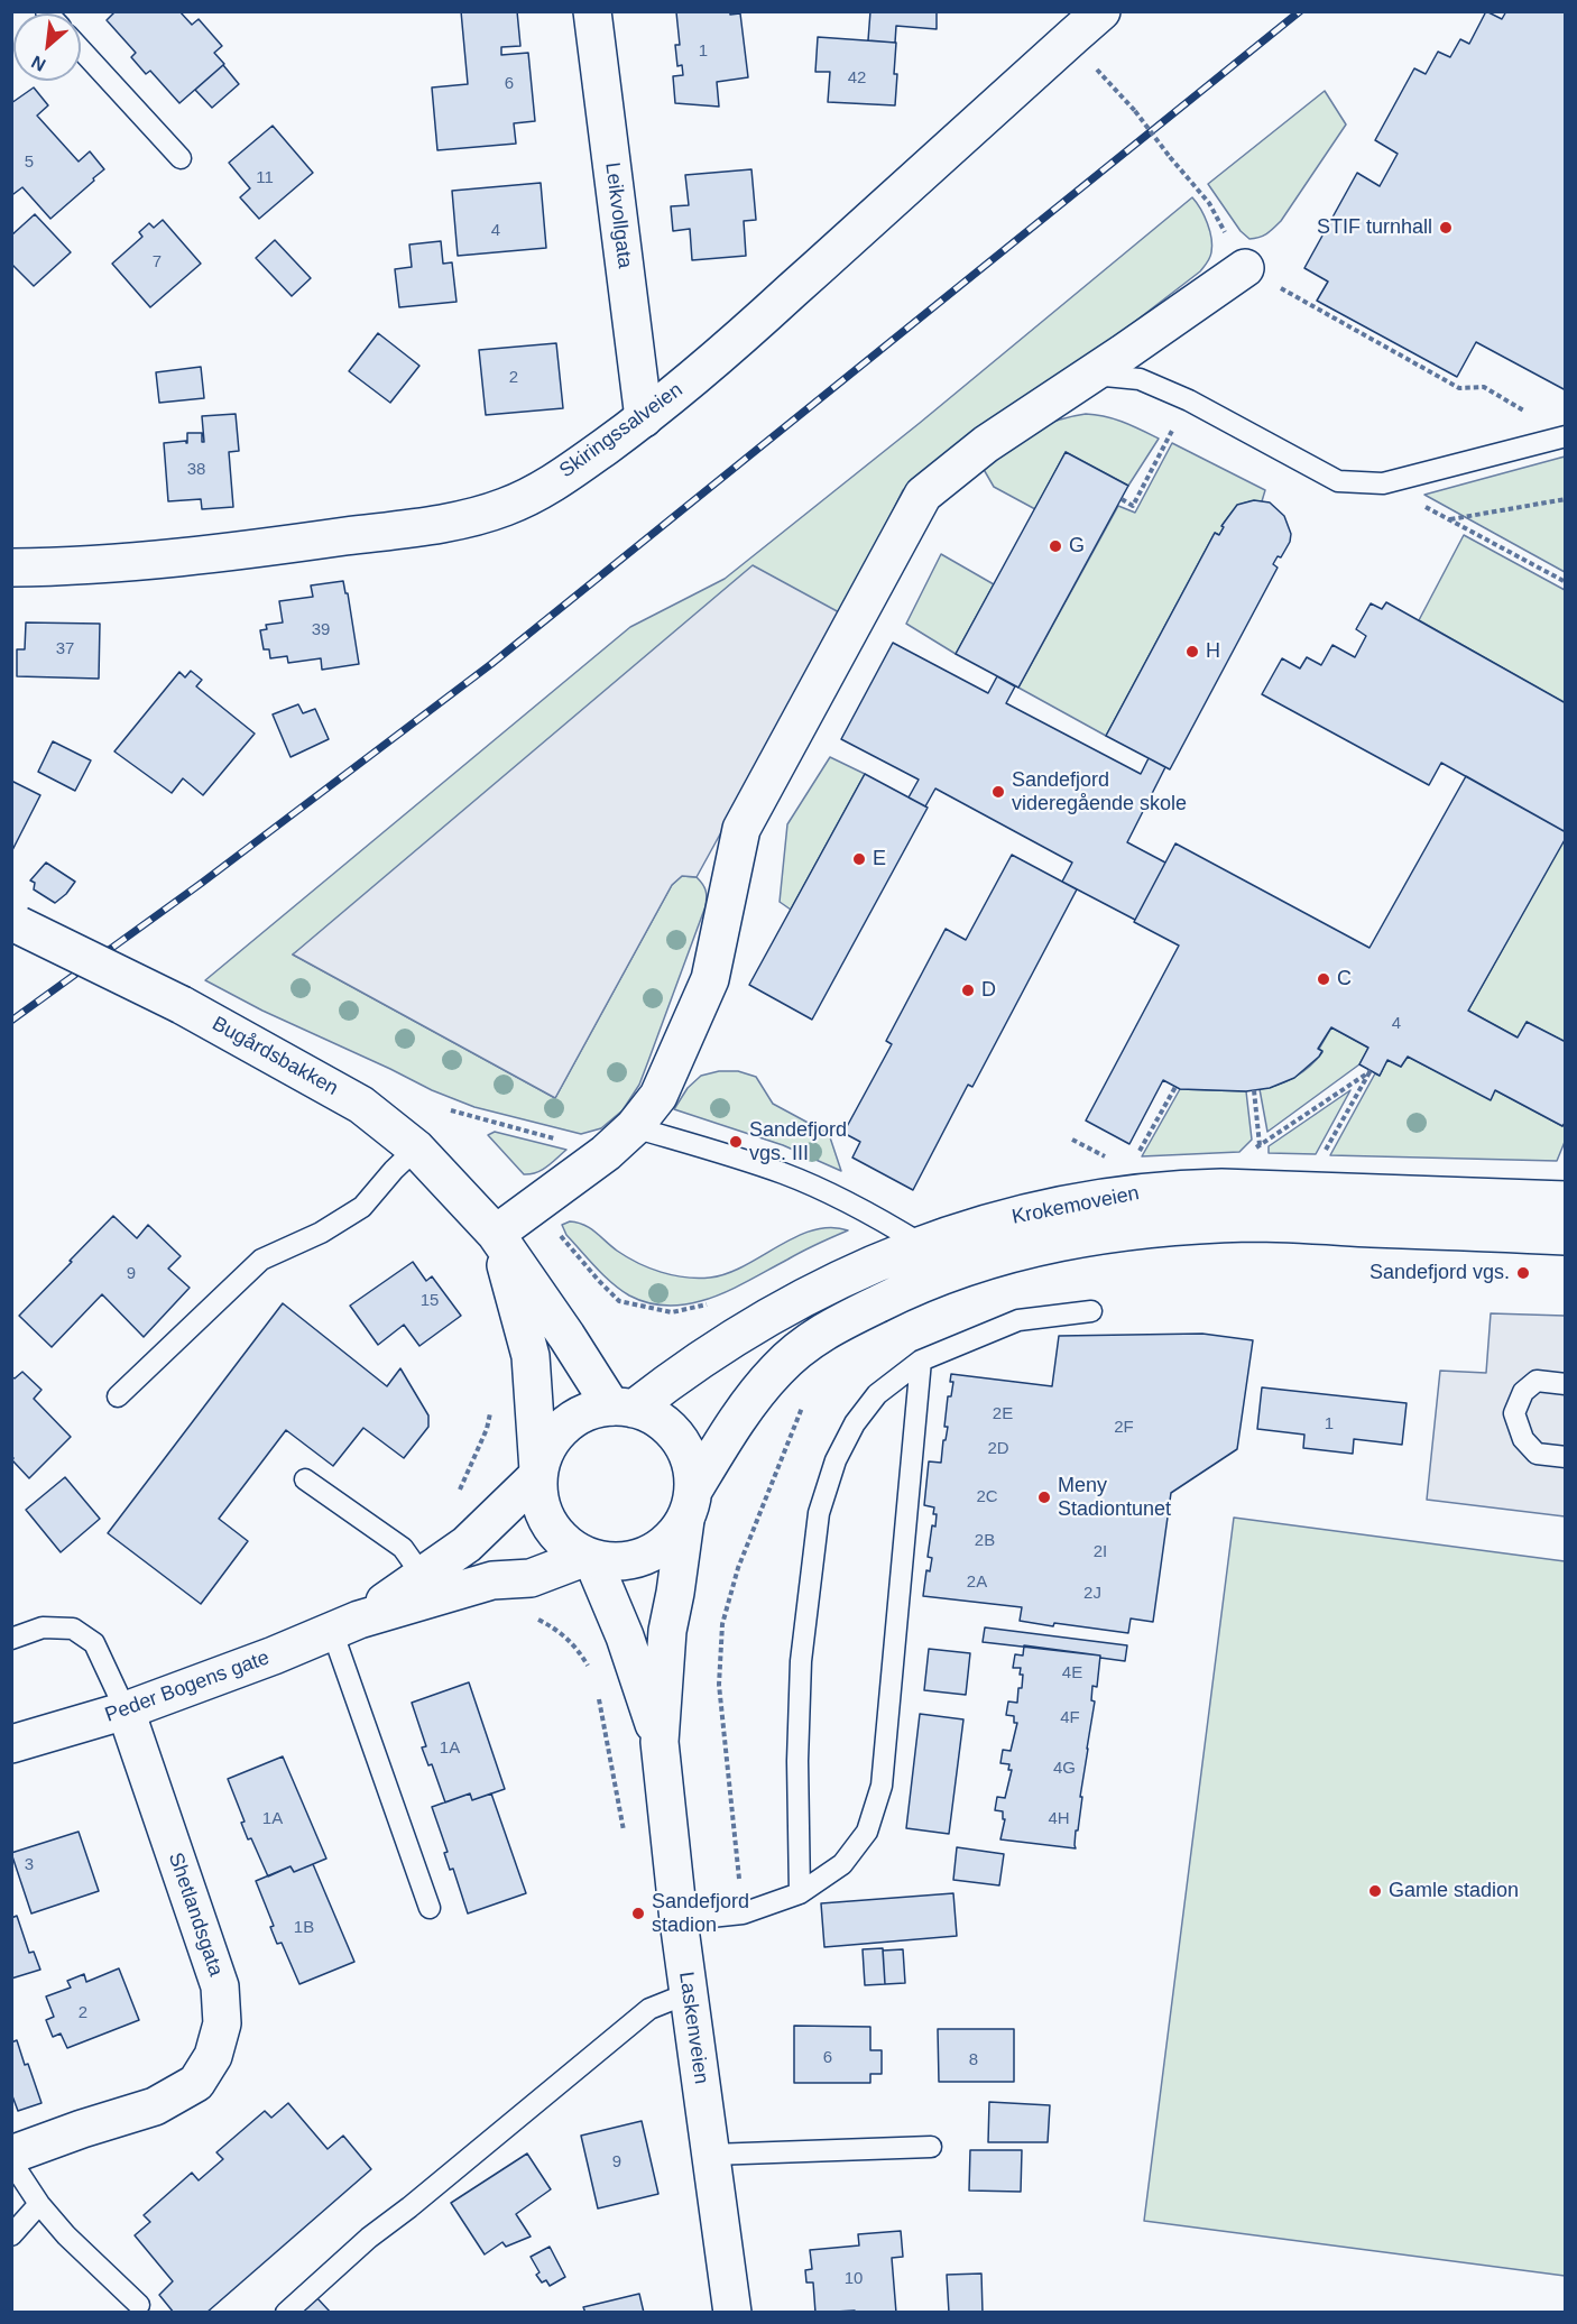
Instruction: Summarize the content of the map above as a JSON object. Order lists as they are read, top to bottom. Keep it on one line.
{"streets":{"main road":["Leikvollgata","Skiringssalveien","Bugårdsbakken","Krokemoveien","Peder Bogens gate","Shetlandsgata","Laskenveien"]},"crossings":[["Leikvollgata","Skiringssalveien"],["Bugårdsbakken","Krokemoveien"],["Bugårdsbakken","Peder Bogens gate"],["Bugårdsbakken","Laskenveien"],["Krokemoveien","Peder Bogens gate"],["Krokemoveien","Laskenveien"],["Peder Bogens gate","Shetlandsgata"],["Peder Bogens gate","Laskenveien"]],"places":["STIF turnhall","G","H","Sandefjord videregående skole","E","C","D","Sandefjord vgs. III","Sandefjord vgs.","Meny Stadiontunet","Gamle stadion","Sandefjord stadion"],"house_numbers":["1","42","6","5","11","4","7","2","38","39","37","4","9","15","2E","1","2F","2D","2C","2B","2I","2A","2J","4E","4F","1A","4G","1A","4H","3","1B","2","6","8","9","10"],"north":"bottom left"}
